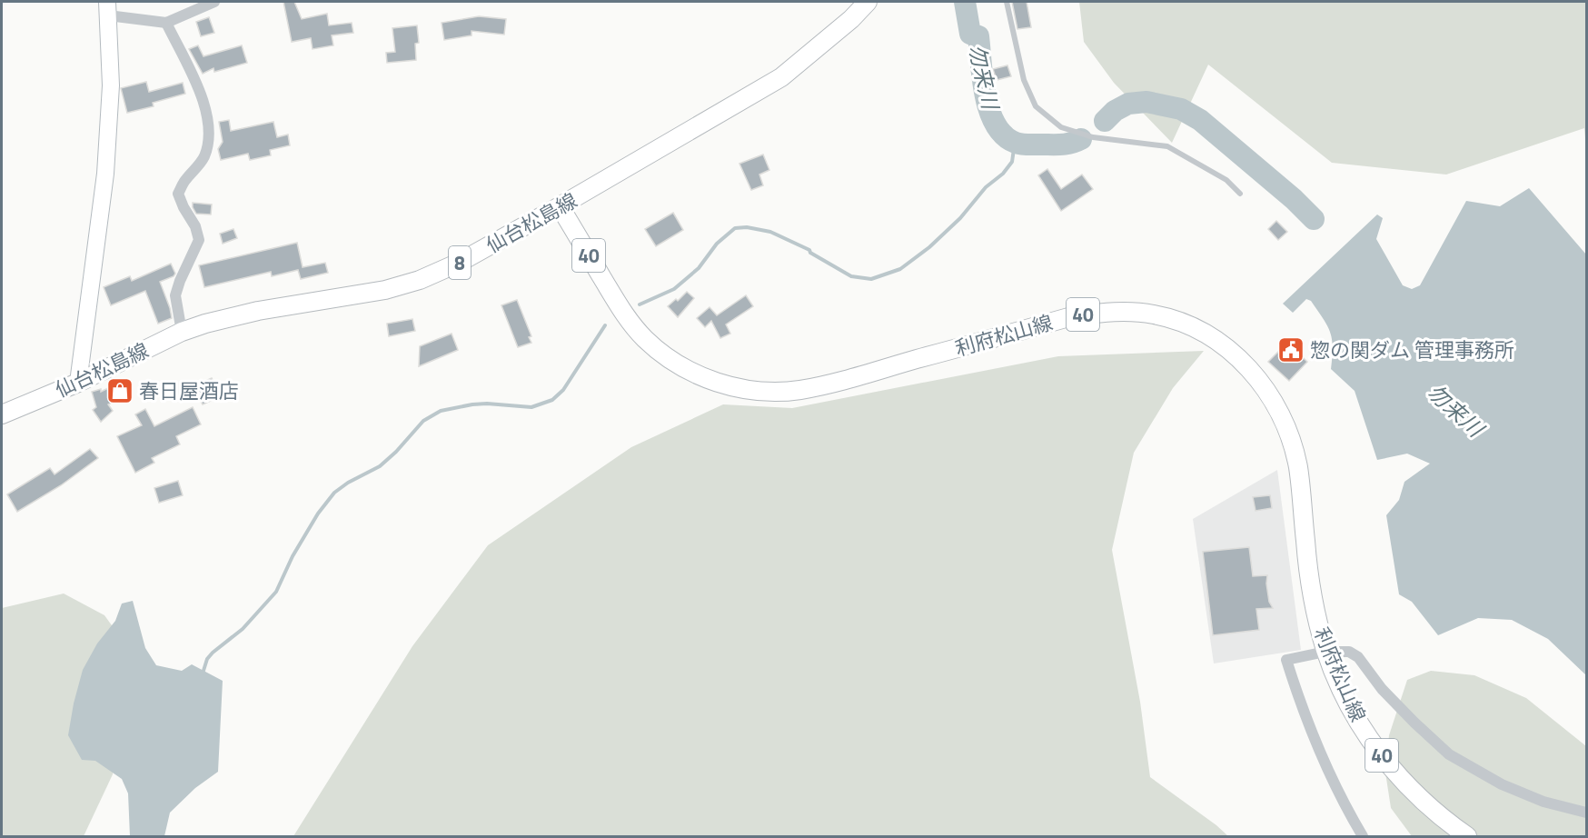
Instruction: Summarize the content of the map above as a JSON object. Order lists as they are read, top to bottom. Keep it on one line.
{"streets":{"main road":["仙台松島線","40","8","利府松山線"]},"crossings":[["仙台松島線","利府松山線"]],"water":["勿来川"],"places":{"public building":["惣の関ダム 管理事務所"],"shop":["春日屋酒店"]}}
